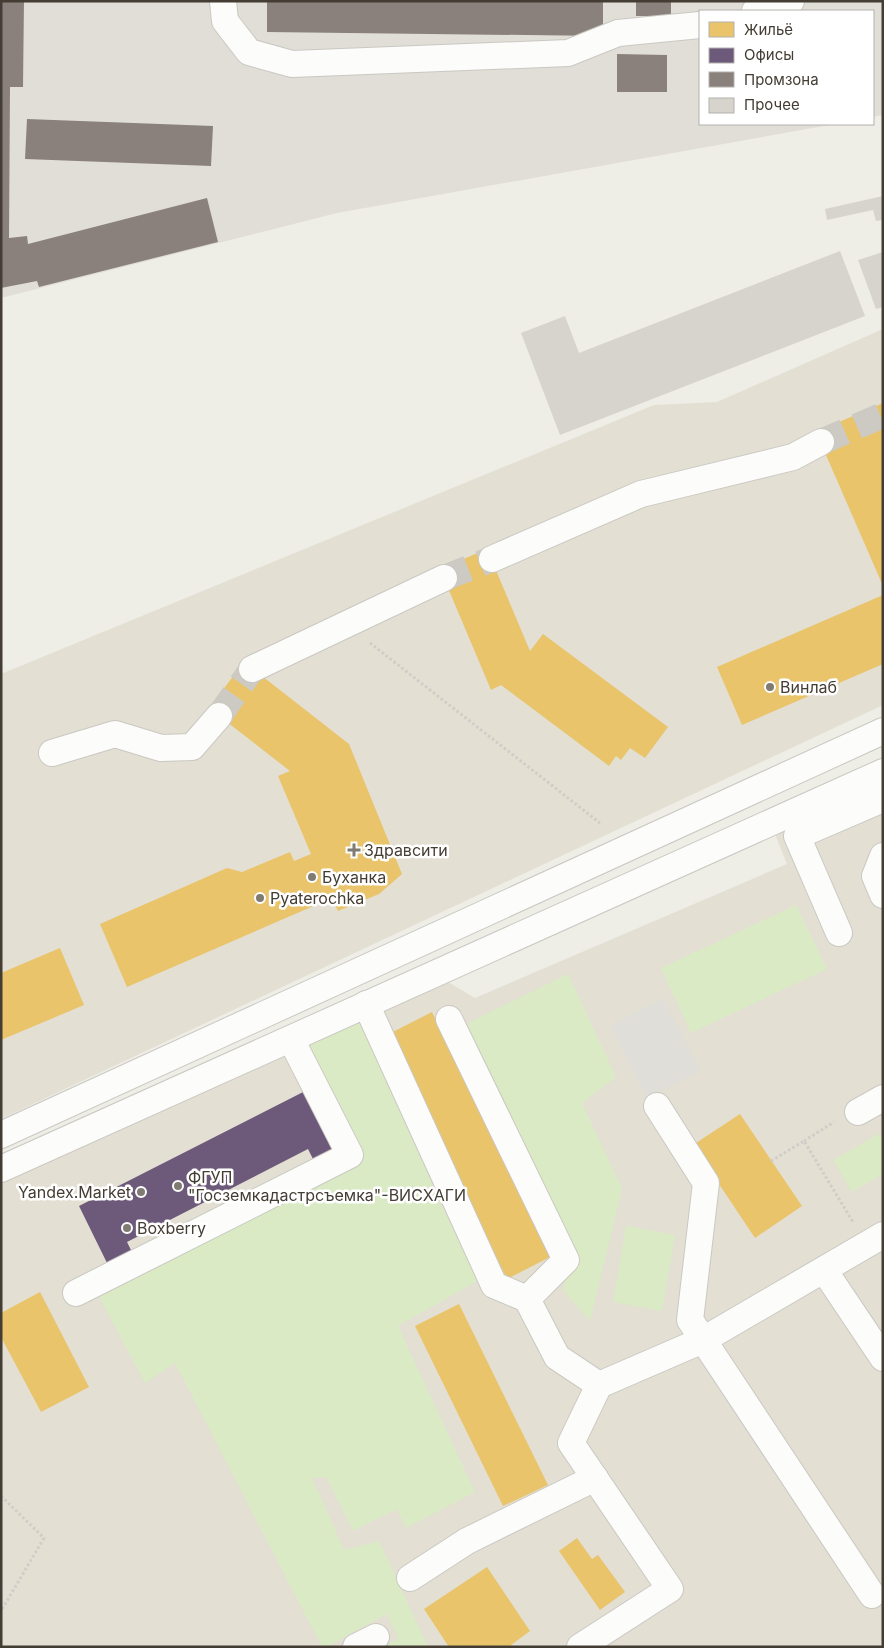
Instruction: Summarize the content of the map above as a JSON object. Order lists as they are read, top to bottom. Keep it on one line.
{"places":{"other":["Винлаб","Буханка","Pyaterochka","ФГУП \"Госземкадастрсъемка\"-ВИСХАГИ","Yandex.Market","Boxberry"],"health":["Здравсити"]},"legend":["Жильё","Офисы","Промзона","Прочее"]}
